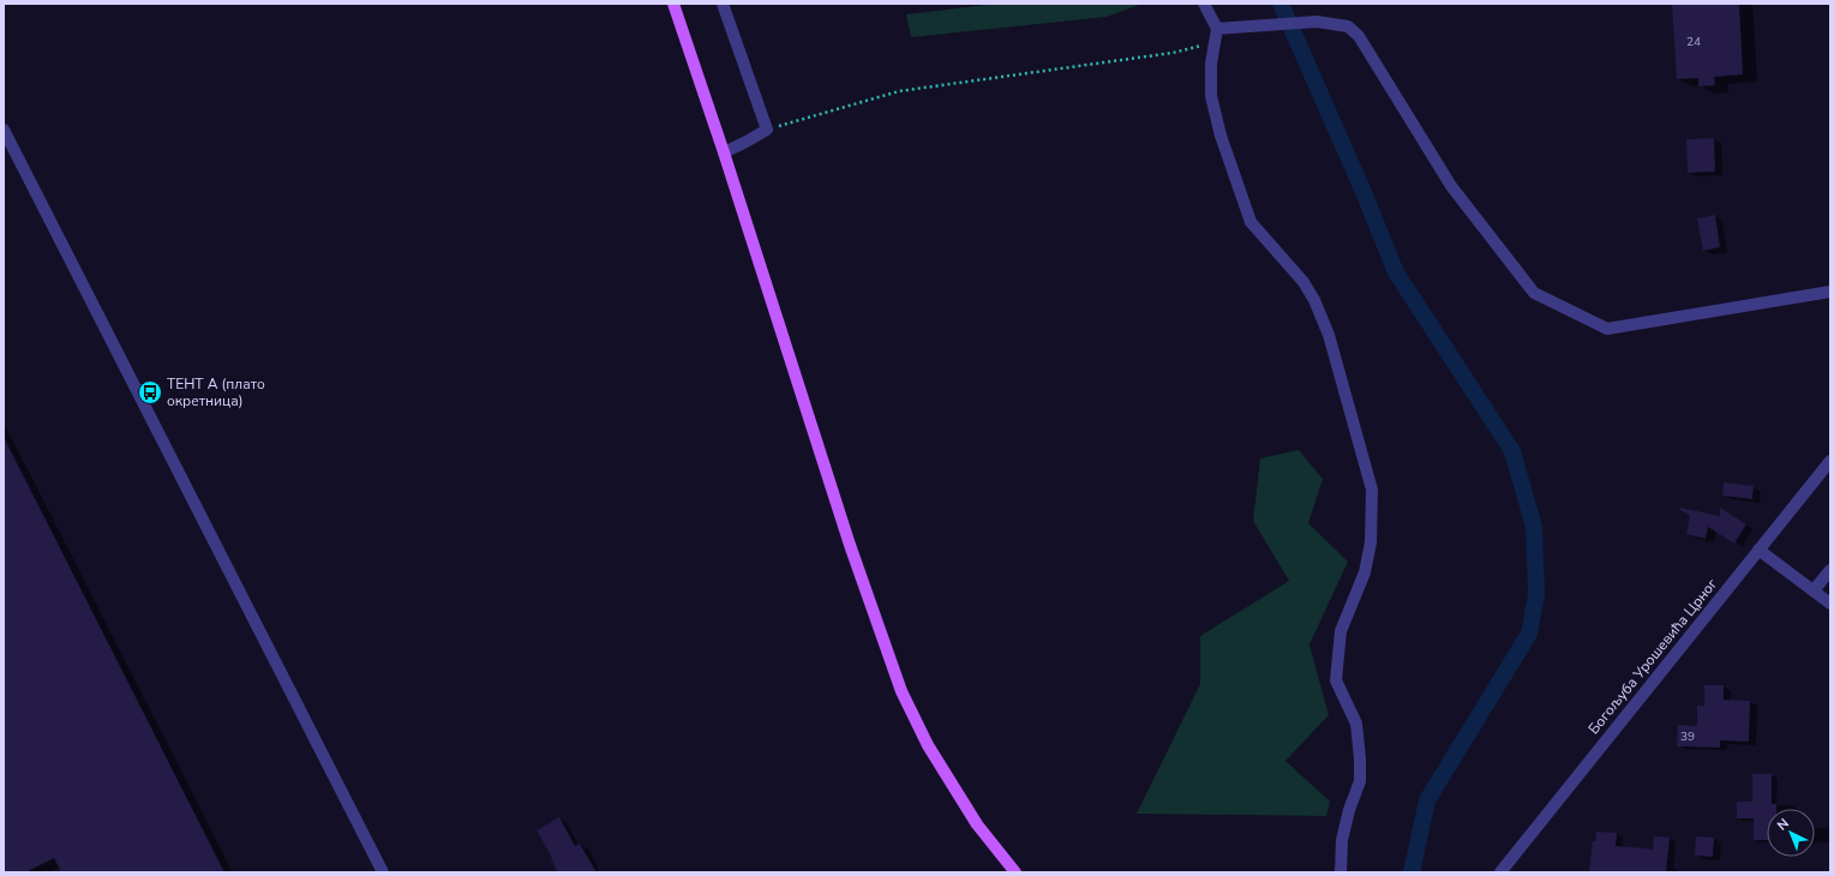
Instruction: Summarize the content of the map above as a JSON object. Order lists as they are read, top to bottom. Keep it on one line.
{"streets":{"street":["Богољуба Урошевића Црног"]},"places":{"bus stop":["ТЕНТ А (плато окретница)"]},"house_numbers":["24","39"],"north":"top left"}
